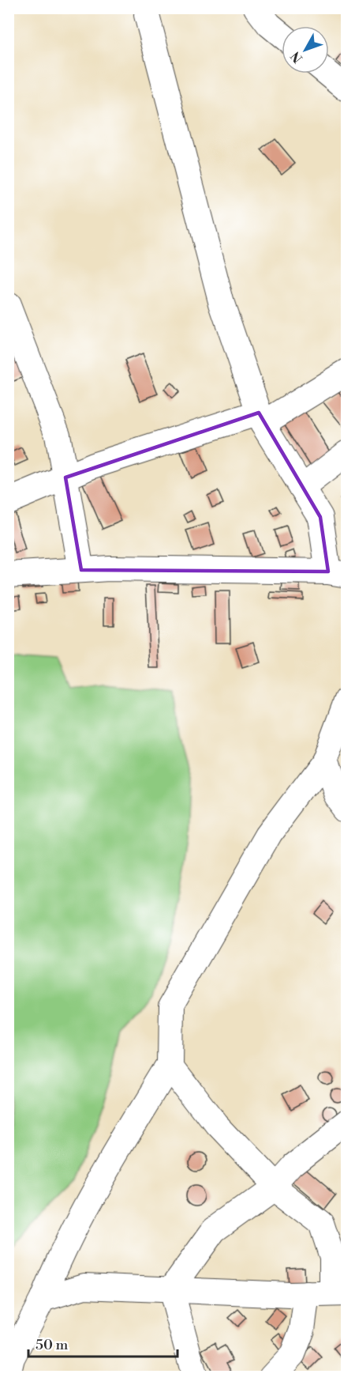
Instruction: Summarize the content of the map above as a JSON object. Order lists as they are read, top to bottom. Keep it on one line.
{"scale_bar":"50 m","north":"bottom left"}
